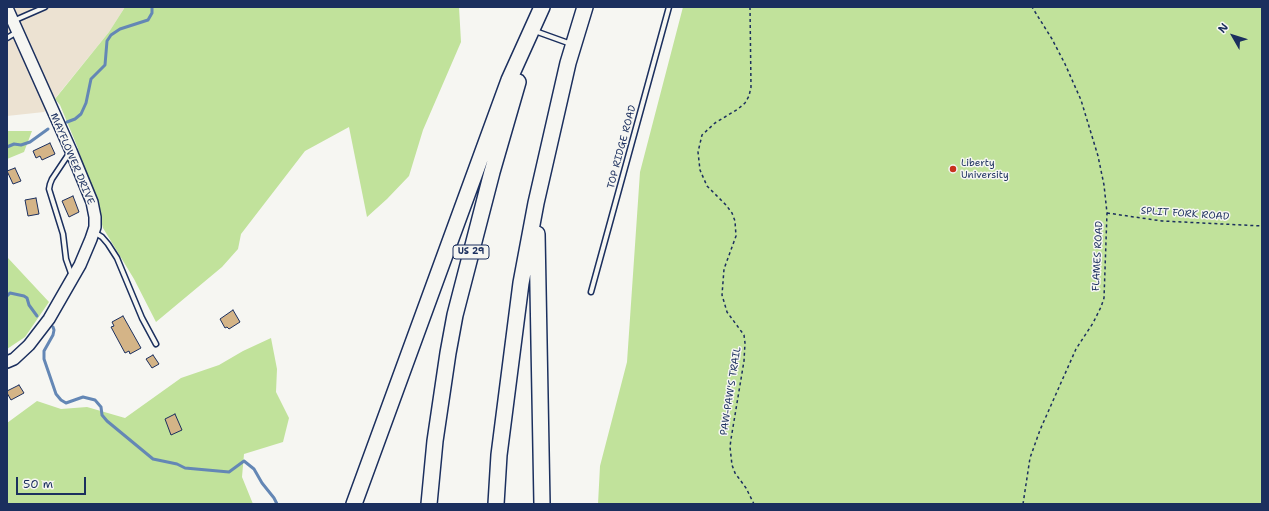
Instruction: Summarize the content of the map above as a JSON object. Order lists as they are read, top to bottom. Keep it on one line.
{"streets":{"highway":["US 29"],"street":["MAYFLOWER DRIVE"],"lane":["TOP RIDGE ROAD"],"path":["SPLIT FORK ROAD","FLAMES ROAD","PAW-PAW'S TRAIL"]},"crossings":[["SPLIT FORK ROAD","FLAMES ROAD"]],"places":["Liberty University"],"scale_bar":"50 m","north":"top left"}
